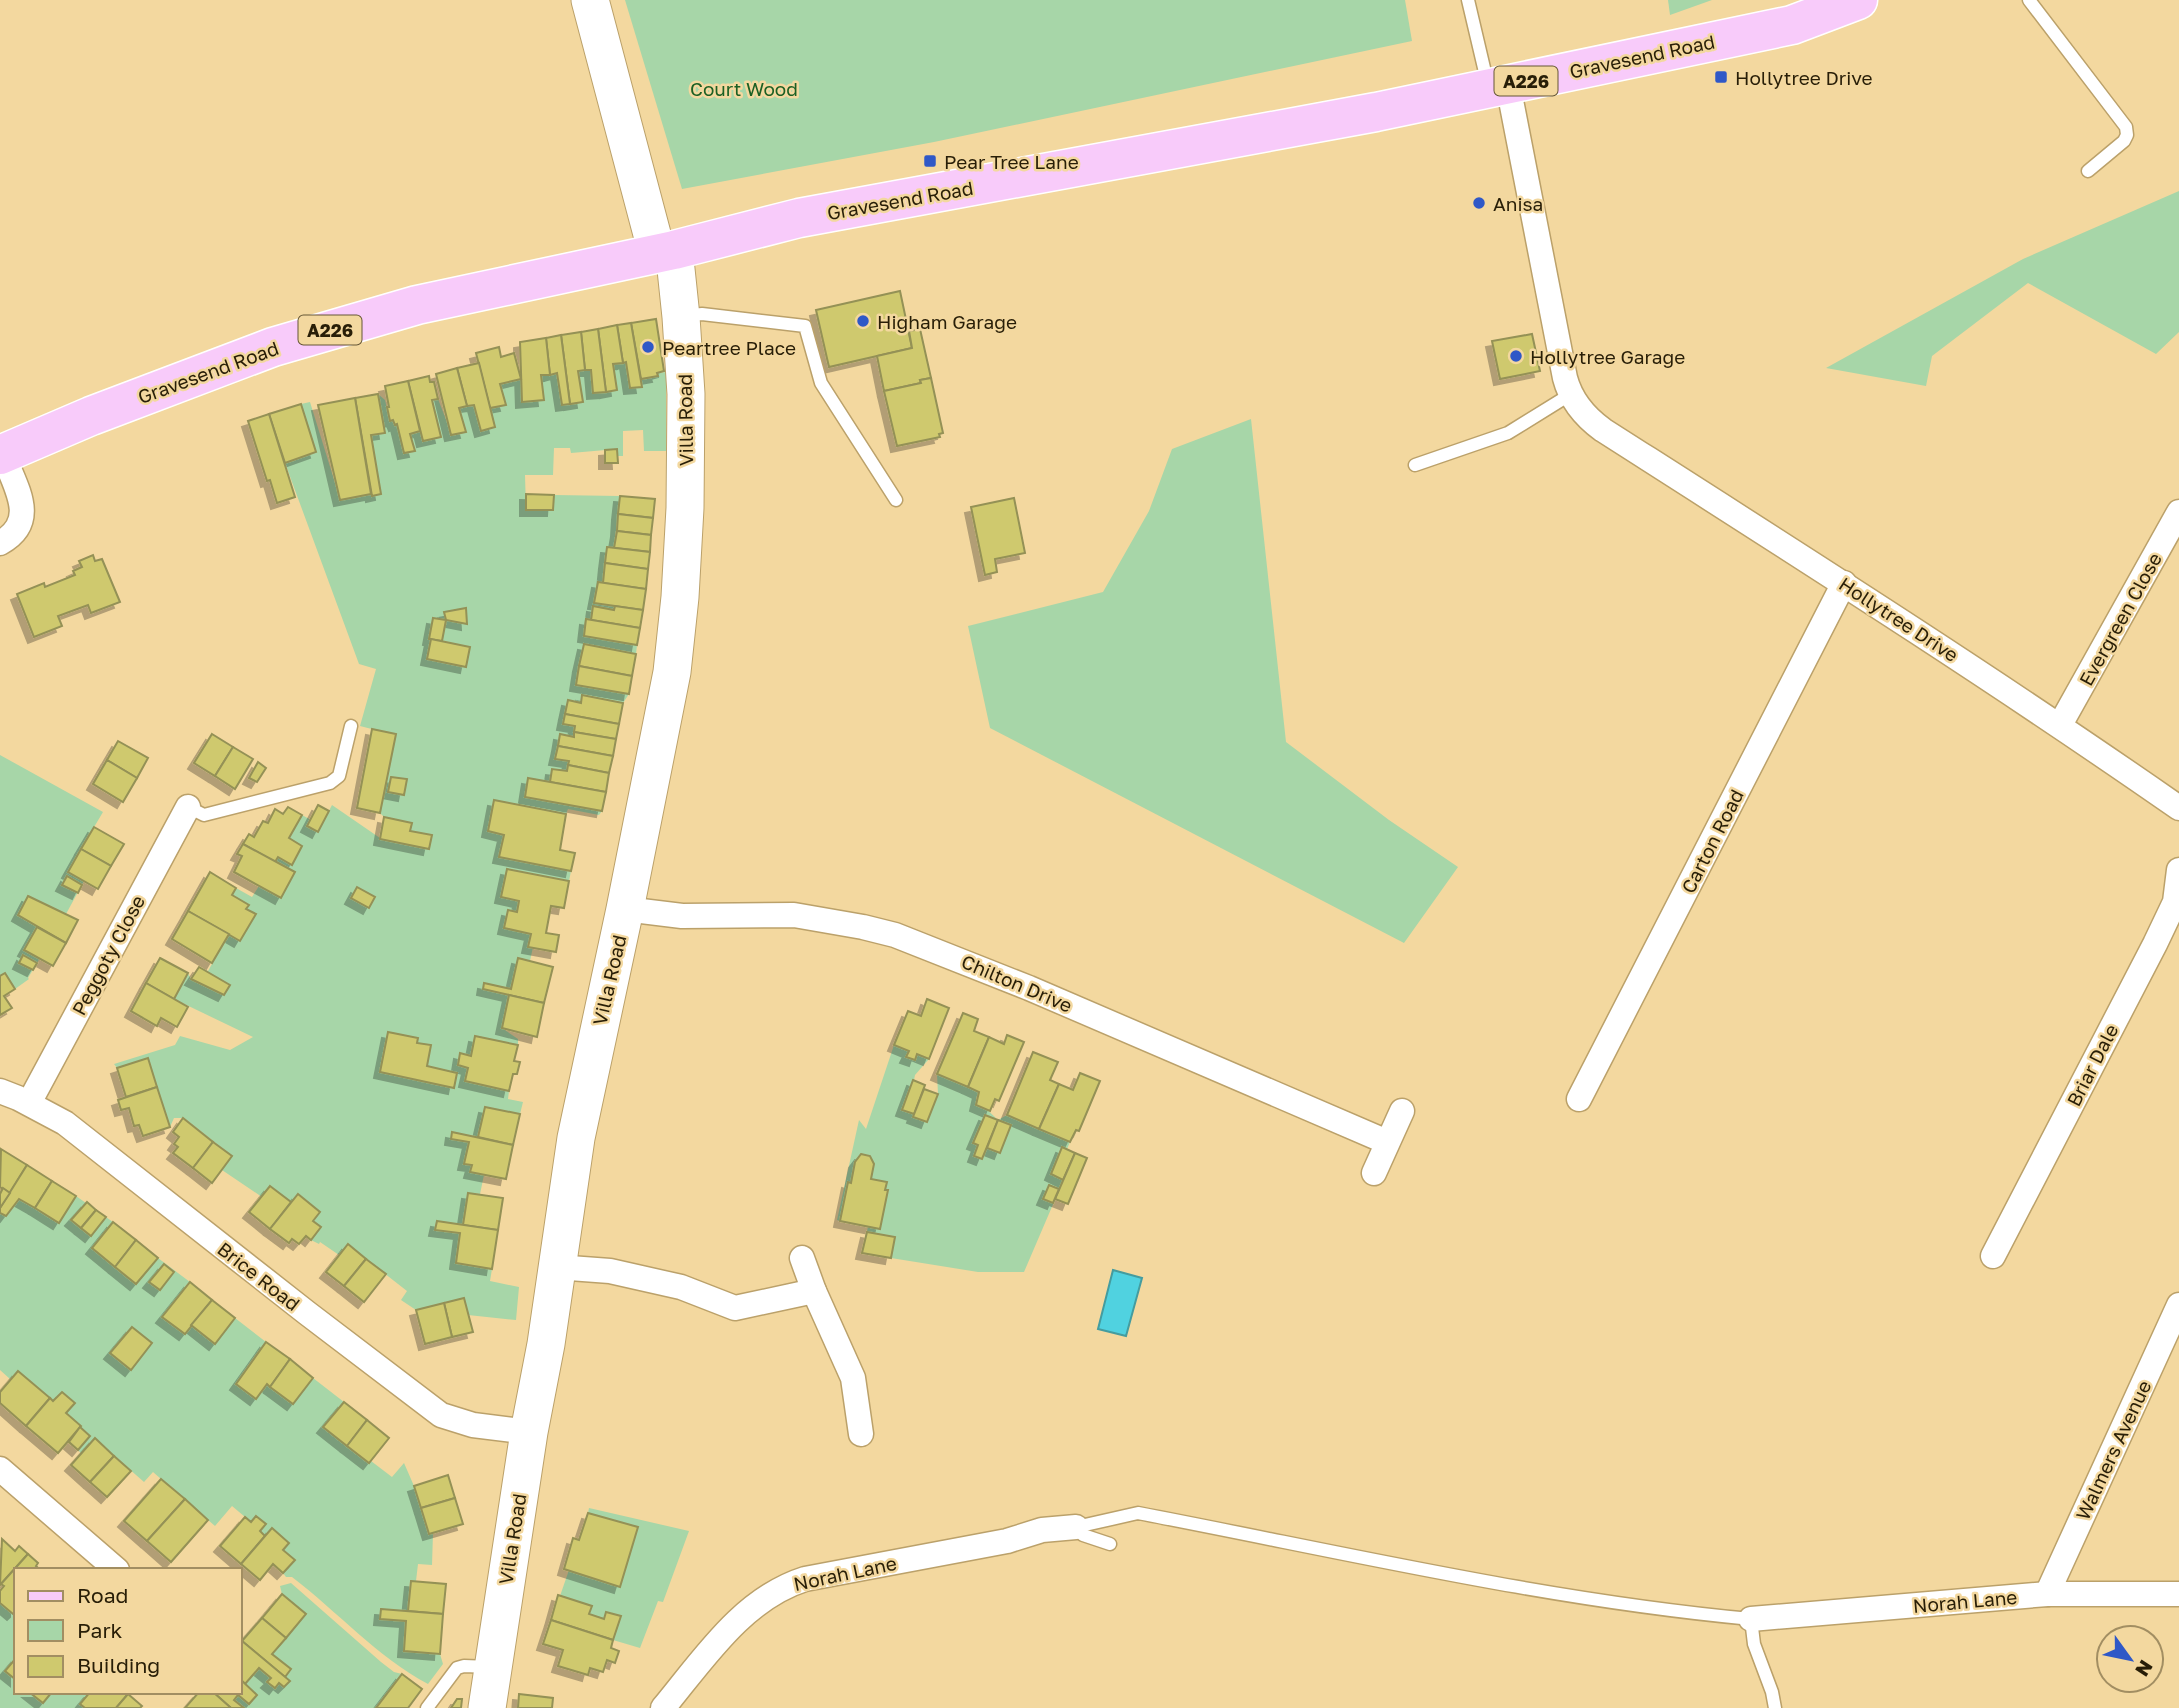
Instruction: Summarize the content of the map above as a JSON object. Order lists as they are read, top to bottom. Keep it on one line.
{"streets":{"main road":["Gravesend Road","A226"],"street":["Villa Road","Hollytree Drive","Evergreen Close","Carton Road","Peggoty Close","Chilton Drive","Briar Dale","Brice Road","Walmers Avenue","Norah Lane"]},"crossings":[["Gravesend Road","Villa Road"],["Gravesend Road","Hollytree Drive"],["Villa Road","Chilton Drive"],["Villa Road","Brice Road"],["Hollytree Drive","Evergreen Close"],["Hollytree Drive","Carton Road"],["Peggoty Close","Brice Road"],["Walmers Avenue","Norah Lane"]],"parks":["Court Wood"],"places":{"transit":["Hollytree Drive","Pear Tree Lane"],"other":["Anisa","Higham Garage","Peartree Place","Hollytree Garage"]},"legend":["Road","Park","Building"],"north":"bottom right"}
